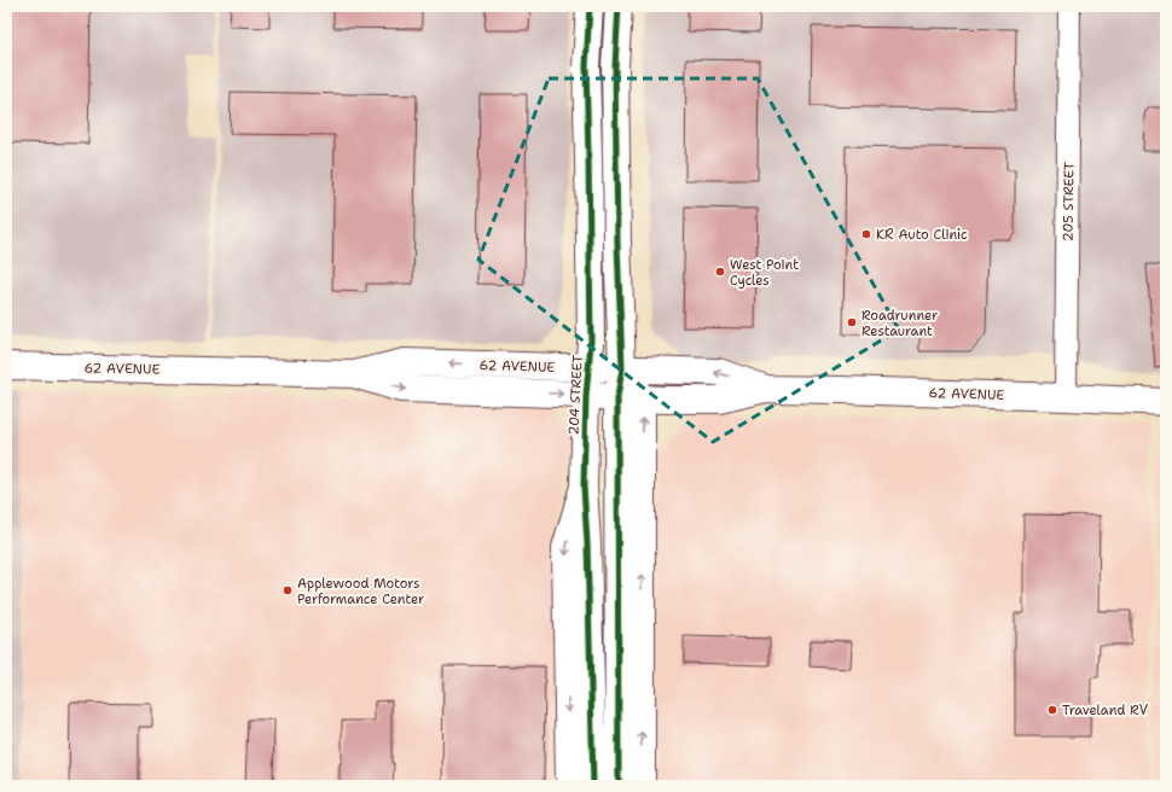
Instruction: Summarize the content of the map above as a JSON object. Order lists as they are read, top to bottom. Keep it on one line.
{"streets":{"main road":["62 AVENUE","204 STREET"],"street":["205 STREET"]},"crossings":[["205 STREET","62 AVENUE"],["62 AVENUE","204 STREET"]],"places":["KR Auto Clinic","West Point Cycles","Roadrunner Restaurant","Applewood Motors Performance Center","Traveland RV"]}
